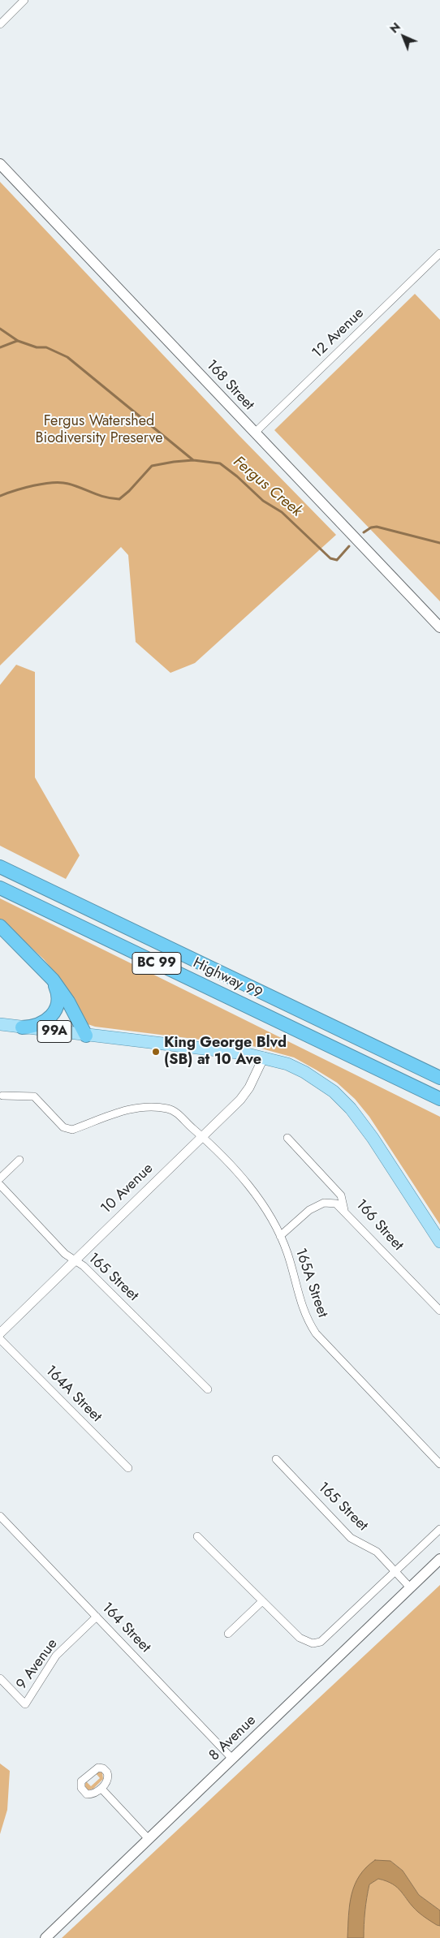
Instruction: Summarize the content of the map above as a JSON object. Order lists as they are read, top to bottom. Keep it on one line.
{"streets":{"highway":["BC 99","Highway 99"],"main road":["168 Street","99A","8 Avenue"],"street":["12 Avenue","10 Avenue","166 Street","165 Street","165A Street","164A Street","164 Street","9 Avenue"]},"crossings":[["12 Avenue","168 Street"],["99A","10 Avenue"],["10 Avenue","165 Street"],["10 Avenue","165A Street"],["165 Street","8 Avenue"],["164 Street","9 Avenue"],["164 Street","8 Avenue"]],"water":["Fergus Creek"],"parks":["Fergus Watershed Biodiversity Preserve"],"places":["King George Blvd (SB) at 10 Ave"],"north":"top left"}
